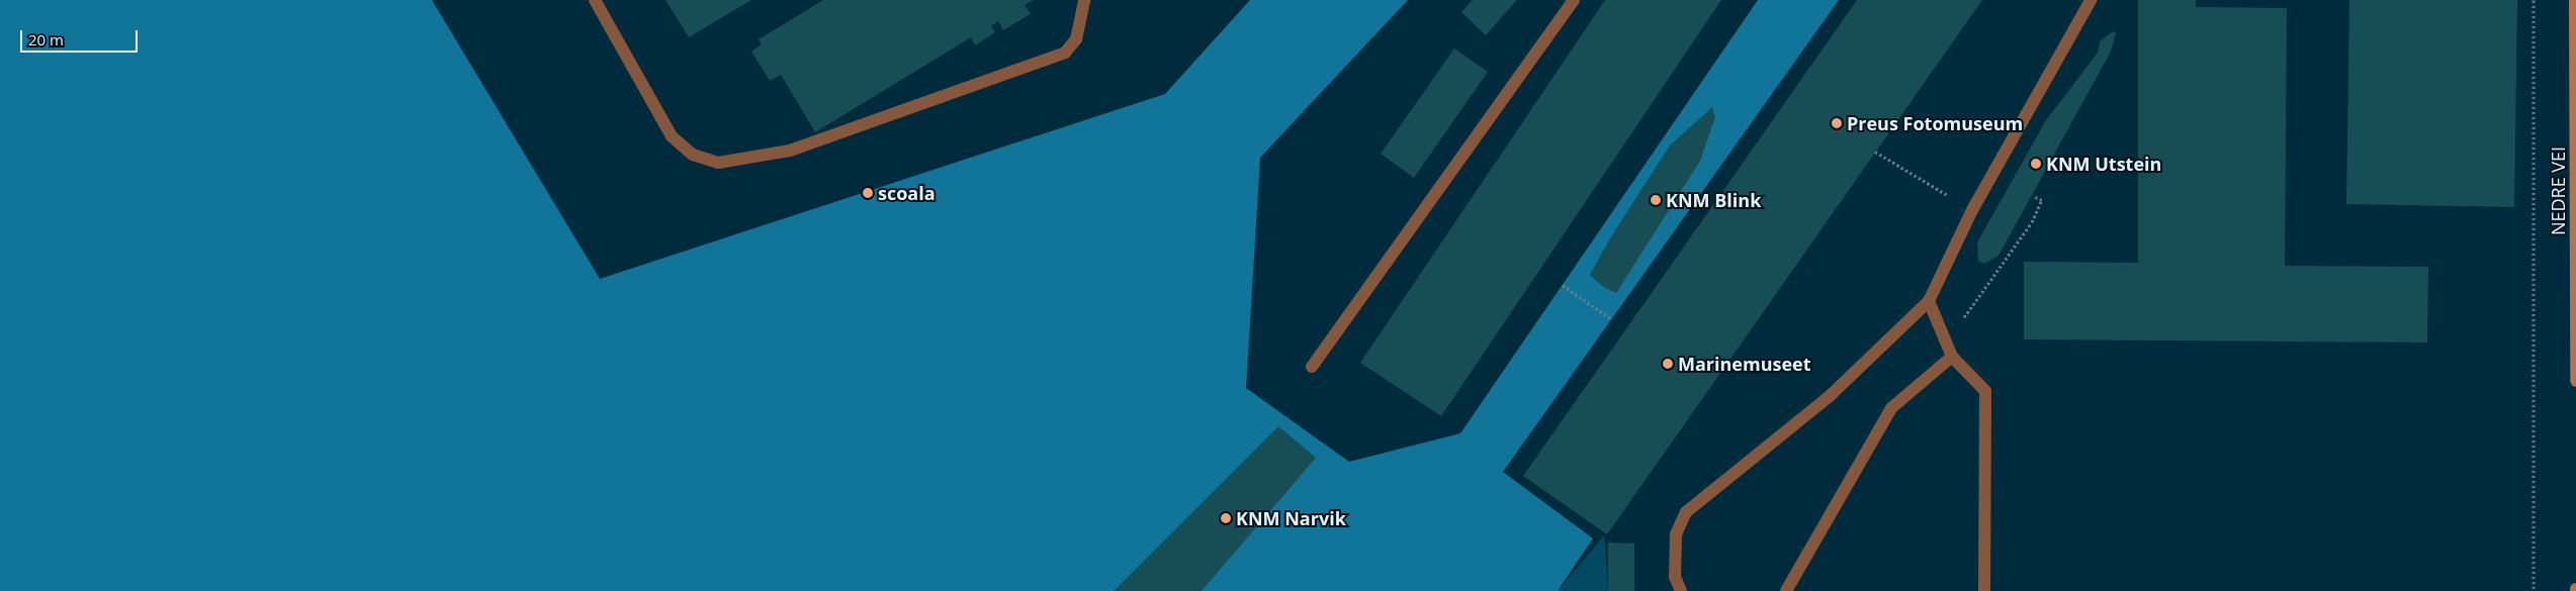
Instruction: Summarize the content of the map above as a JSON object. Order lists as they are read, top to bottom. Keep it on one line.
{"streets":{"main road":["NEDRE VEI"]},"places":["Preus Fotomuseum","KNM Utstein","scoala","KNM Blink","Marinemuseet","KNM Narvik"],"scale_bar":"20 m"}
